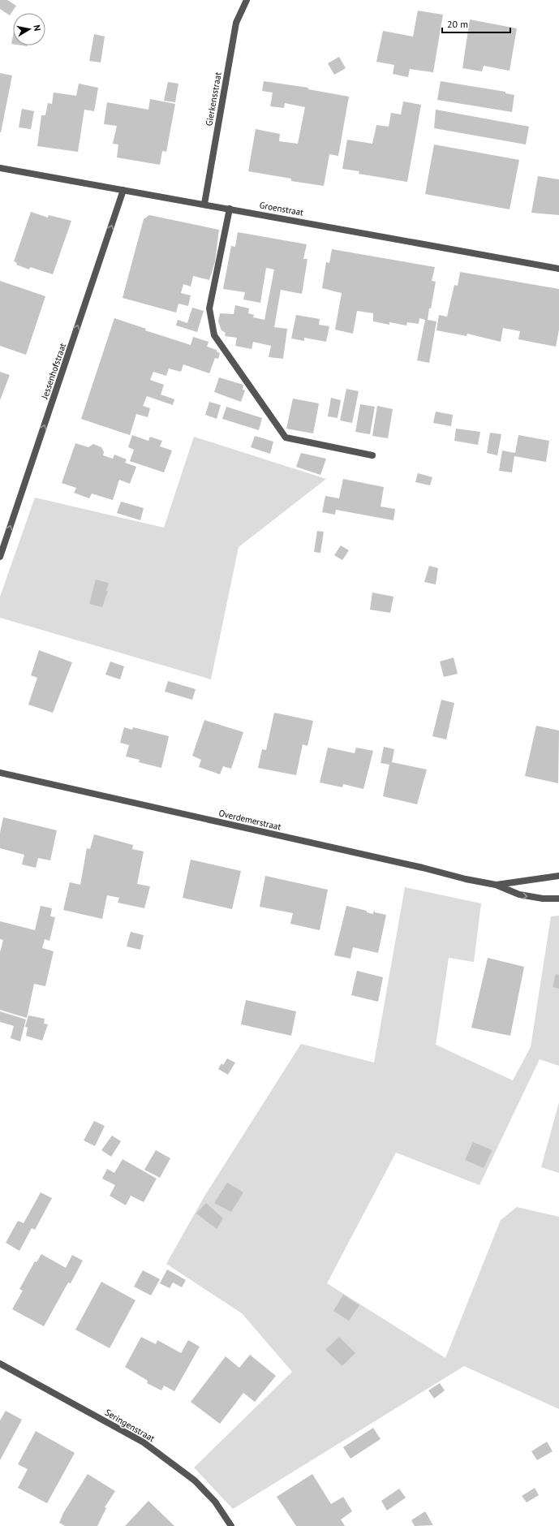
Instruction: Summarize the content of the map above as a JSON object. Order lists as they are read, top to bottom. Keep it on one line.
{"streets":{"street":["Gierkensstraat","Groenstraat","Jessenhofstraat","Overdemerstraat","Seringenstraat"]},"crossings":[["Gierkensstraat","Groenstraat"],["Groenstraat","Jessenhofstraat"]],"one_way":["Jessenhofstraat"],"scale_bar":"20 m","north":"right"}
